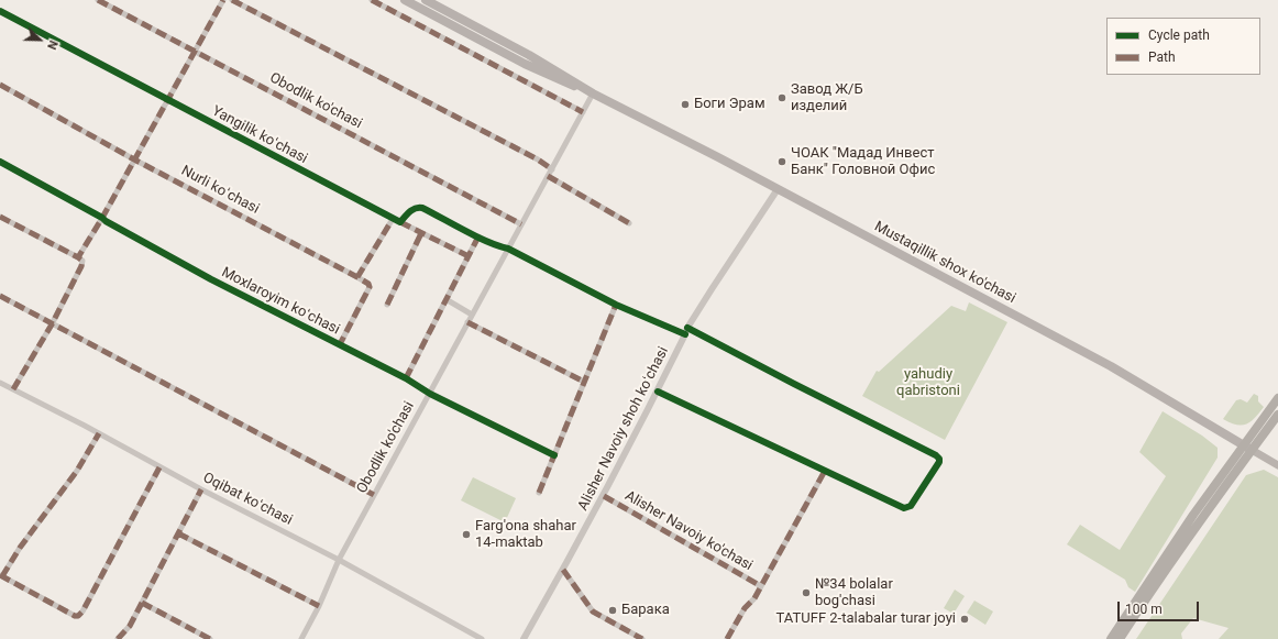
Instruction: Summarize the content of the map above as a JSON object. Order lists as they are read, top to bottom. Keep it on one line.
{"streets":{"main road":["Mustaqillik shox ko'chasi"],"street":["Obodlik ko'chasi","Yangilik koʻchasi","Nurli koʻchasi","Moxlaroyim koʻchasi","Alisher Navoiy shoh koʻchasi","Oqibat koʻchasi","Alisher Navoiy ko'chasi"]},"crossings":[["Obodlik ko'chasi","Mustaqillik shox ko'chasi"],["Obodlik ko'chasi","Moxlaroyim koʻchasi"],["Obodlik ko'chasi","Oqibat koʻchasi"],["Nurli koʻchasi","Moxlaroyim koʻchasi"],["Mustaqillik shox ko'chasi","Alisher Navoiy shoh koʻchasi"],["Alisher Navoiy shoh koʻchasi","Alisher Navoiy ko'chasi"]],"parks":["yahudiy qabristoni"],"places":["Завод Ж/Б изделий","Боги Эрам","ЧОАК \"Мадад Инвест Банк\" Головной Офис","Farg'ona shahar 14-maktab","№34 bolalar bog'chasi","Барака","TATUFF 2-talabalar turar joyi"],"legend":["Cycle path","Path"],"scale_bar":"100 m","north":"bottom right"}
